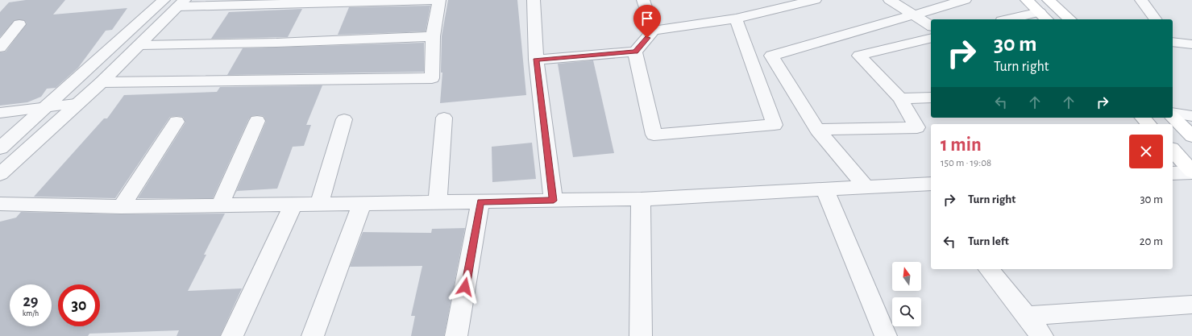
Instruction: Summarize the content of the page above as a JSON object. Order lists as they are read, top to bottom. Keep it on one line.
{"north":"top","page":{"turn":["30 m","Turn right"],"heading":["1 min","150 m · 19:08"],"list":[{"name":"Turn right","value":"30 m"},{"name":"Turn left","value":"20 m"}],"speed":"29 km/h","limit":"30"}}
